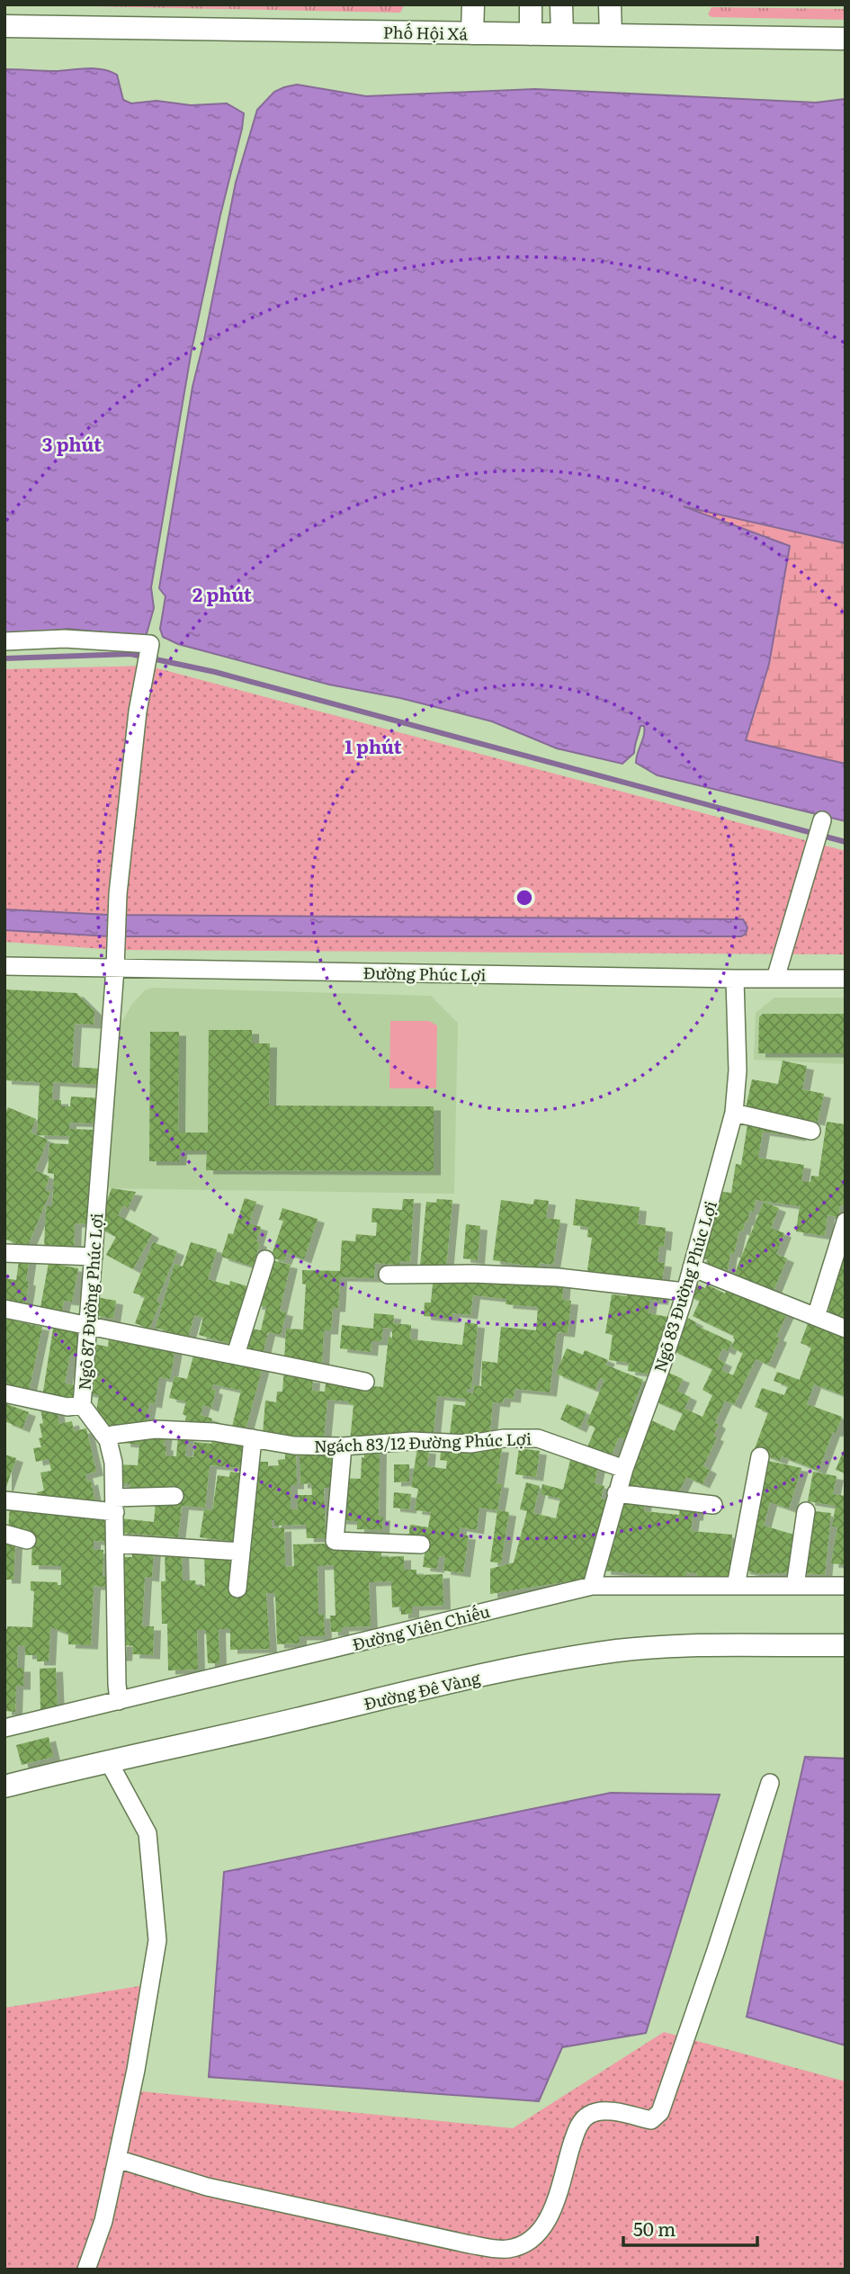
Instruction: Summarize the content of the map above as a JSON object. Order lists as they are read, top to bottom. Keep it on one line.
{"streets":{"main road":["Phố Hội Xá","Đường Đê Vàng"],"street":["Đường Phúc Lợi","Ngõ 83 Đường Phúc Lợi","Ngõ 87 Đường Phúc Lợi","Ngách 83/12 Đường Phúc Lợi","Đường Viên Chiếu"]},"crossings":[["Đường Phúc Lợi","Ngõ 83 Đường Phúc Lợi"],["Đường Phúc Lợi","Ngõ 87 Đường Phúc Lợi"],["Ngõ 83 Đường Phúc Lợi","Ngách 83/12 Đường Phúc Lợi"],["Ngõ 83 Đường Phúc Lợi","Đường Viên Chiếu"],["Ngõ 87 Đường Phúc Lợi","Ngách 83/12 Đường Phúc Lợi"],["Ngõ 87 Đường Phúc Lợi","Đường Viên Chiếu"]],"scale_bar":"50 m","rings":["3 phút","2 phút","1 phút"]}
